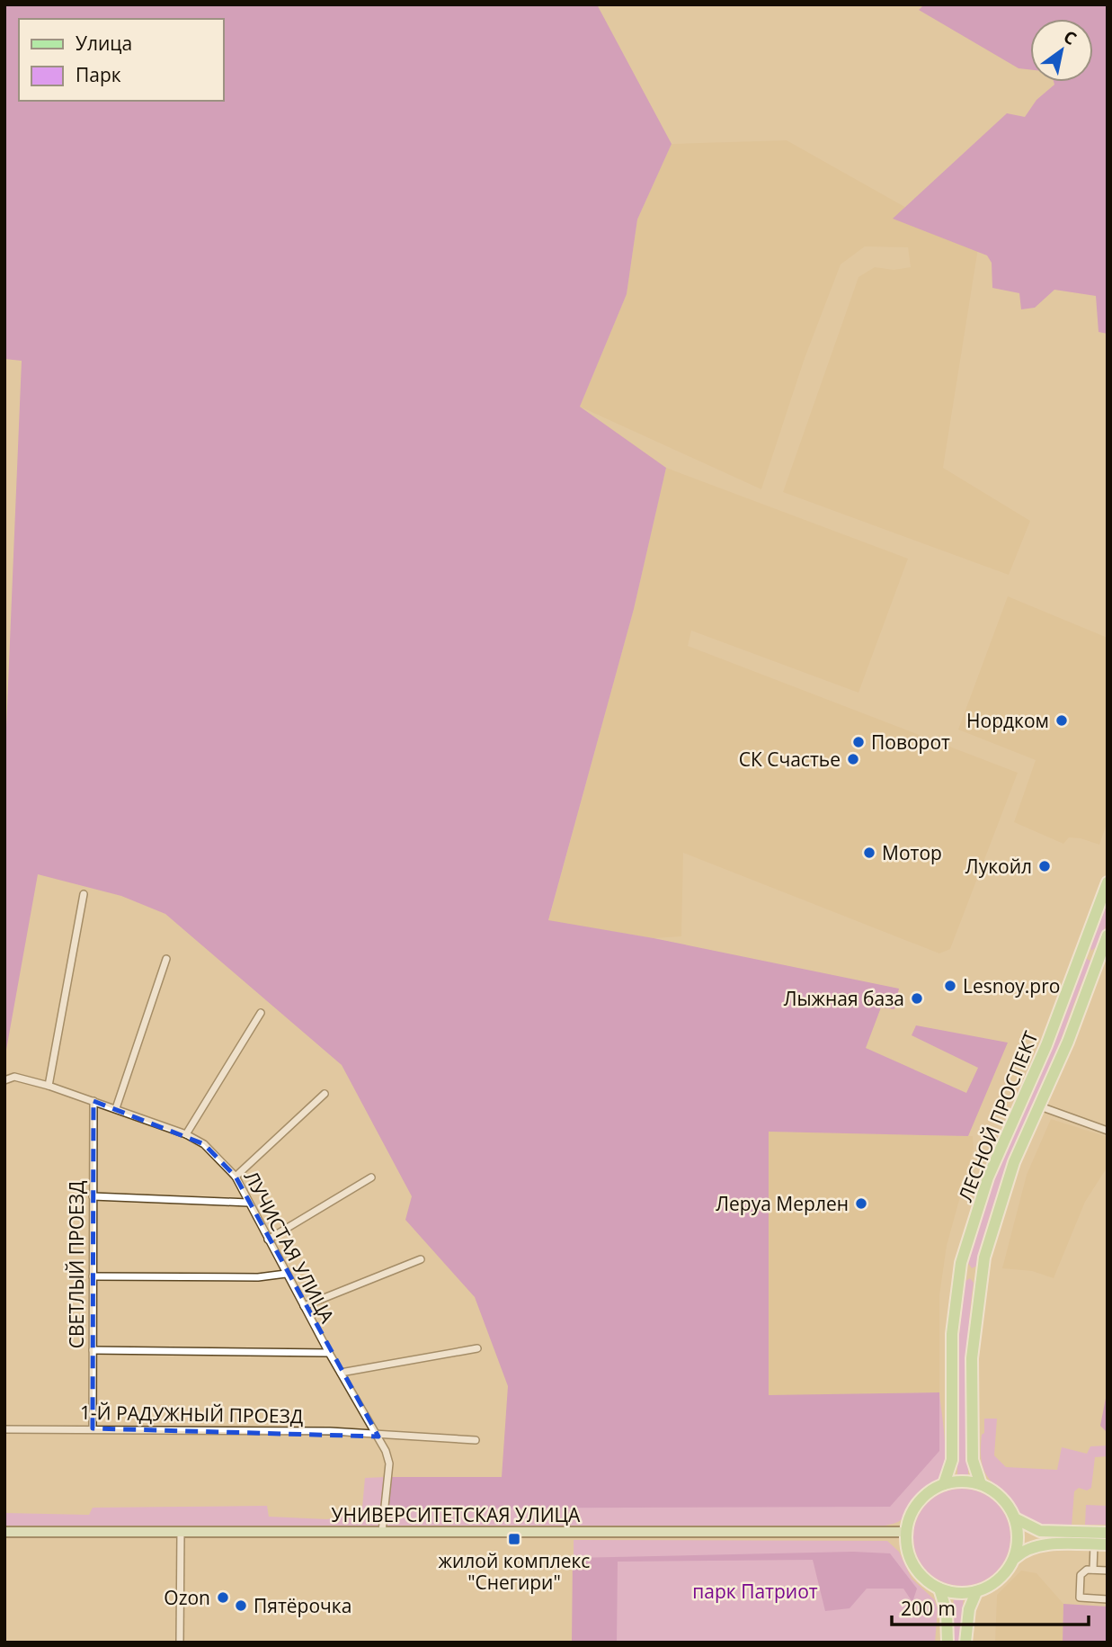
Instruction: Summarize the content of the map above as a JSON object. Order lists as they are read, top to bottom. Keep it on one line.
{"streets":{"main road":["ЛЕСНОЙ ПРОСПЕКТ"],"street":["ЛУЧИСТАЯ УЛИЦА","СВЕТЛЫЙ ПРОЕЗД","1-Й РАДУЖНЫЙ ПРОЕЗД","УНИВЕРСИТЕТСКАЯ УЛИЦА"]},"crossings":[["ЛЕСНОЙ ПРОСПЕКТ","УНИВЕРСИТЕТСКАЯ УЛИЦА"],["ЛУЧИСТАЯ УЛИЦА","СВЕТЛЫЙ ПРОЕЗД"],["ЛУЧИСТАЯ УЛИЦА","1-Й РАДУЖНЫЙ ПРОЕЗД"],["ЛУЧИСТАЯ УЛИЦА","УНИВЕРСИТЕТСКАЯ УЛИЦА"],["СВЕТЛЫЙ ПРОЕЗД","1-Й РАДУЖНЫЙ ПРОЕЗД"]],"parks":["парк Патриот"],"places":{"other":["Нордком","Поворот","СК Счастье","Мотор","Лукойл","Lesnoy.pro","Лыжная база","Леруа Мерлен","Ozon","Пятёрочка"],"transit":["жилой комплекс \"Снегири\""]},"legend":["Улица","Парк"],"scale_bar":"200 m","north":"top right"}
